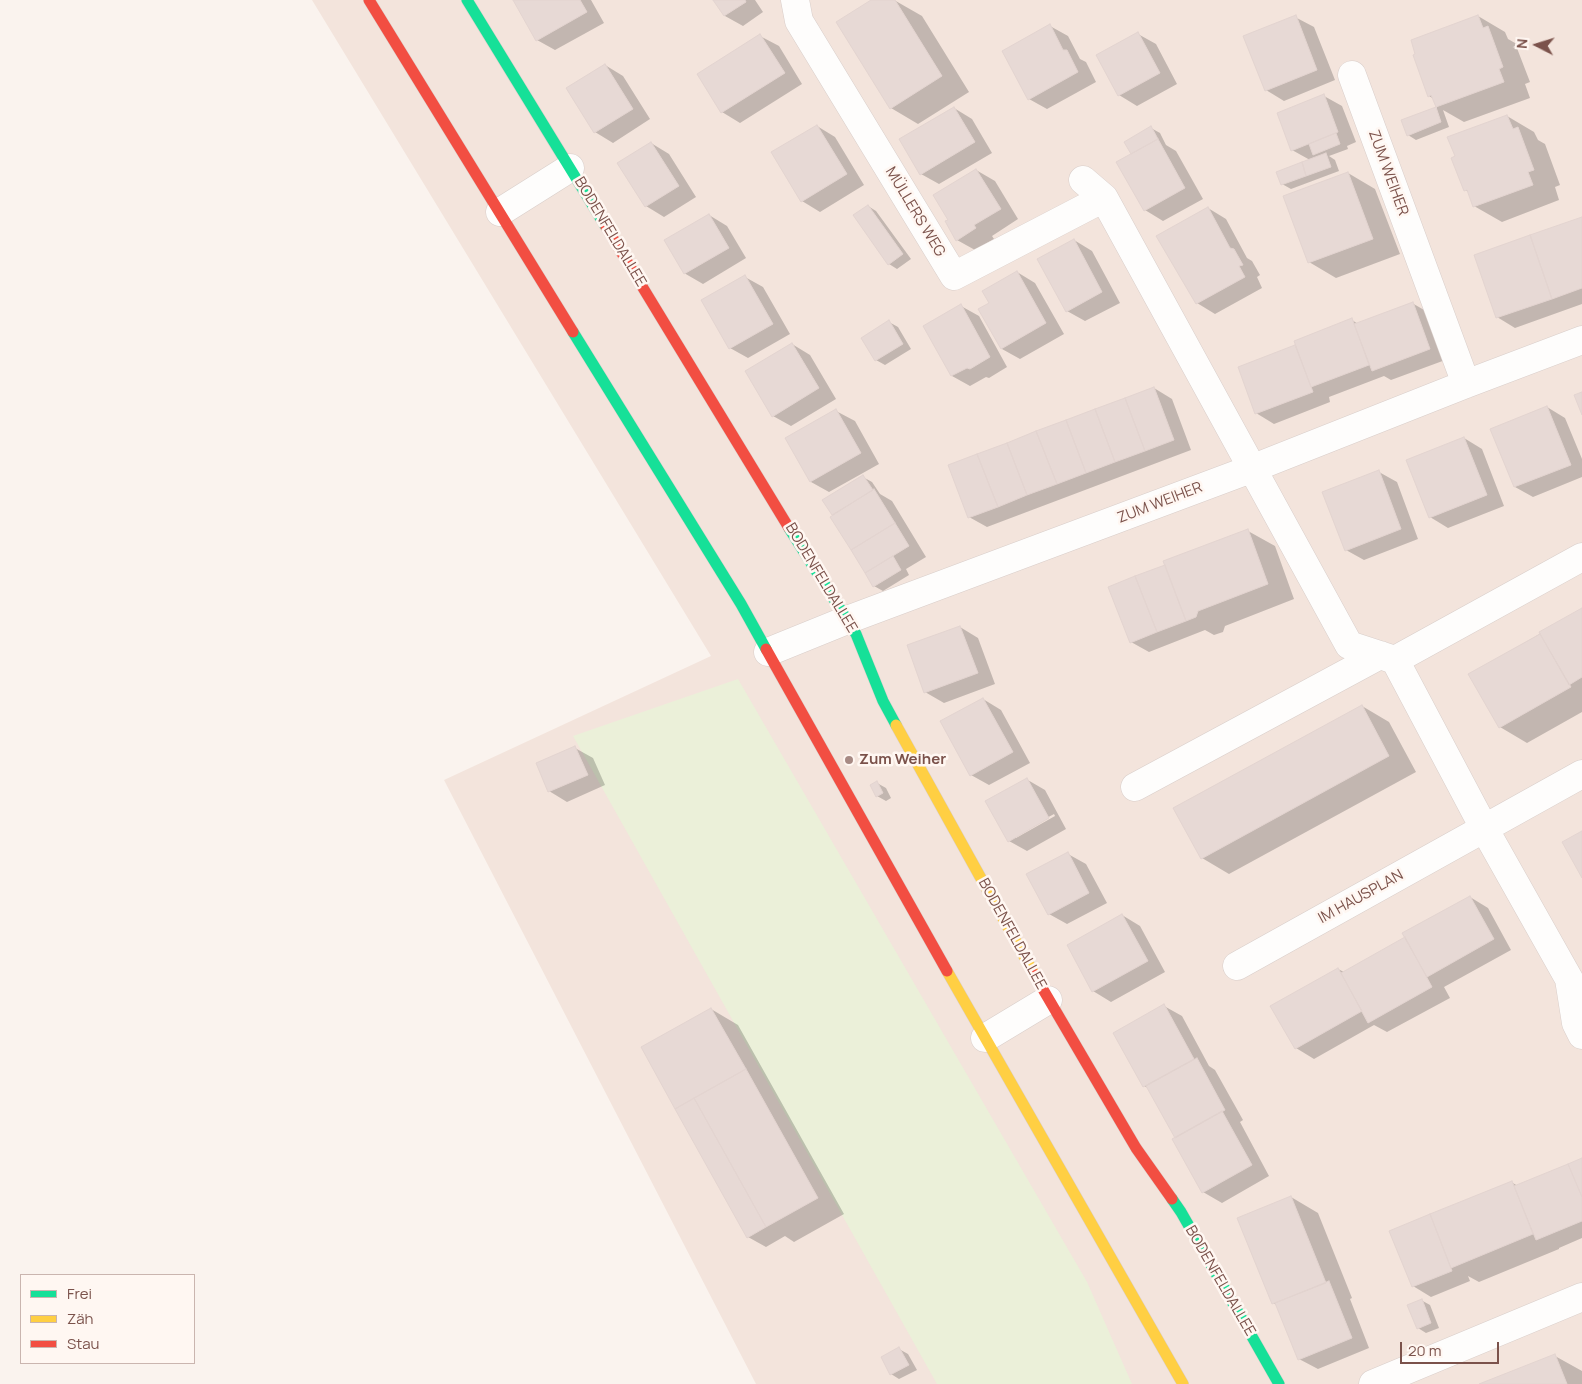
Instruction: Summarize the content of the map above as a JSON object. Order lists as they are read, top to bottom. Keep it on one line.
{"streets":{"street":["ZUM WEIHER","MÜLLERS WEG","BODENFELDALLEE","IM HAUSPLAN"]},"crossings":[["ZUM WEIHER","BODENFELDALLEE"]],"places":["Zum Weiher"],"legend":["Frei","Zäh","Stau"],"scale_bar":"20 m","north":"left"}
